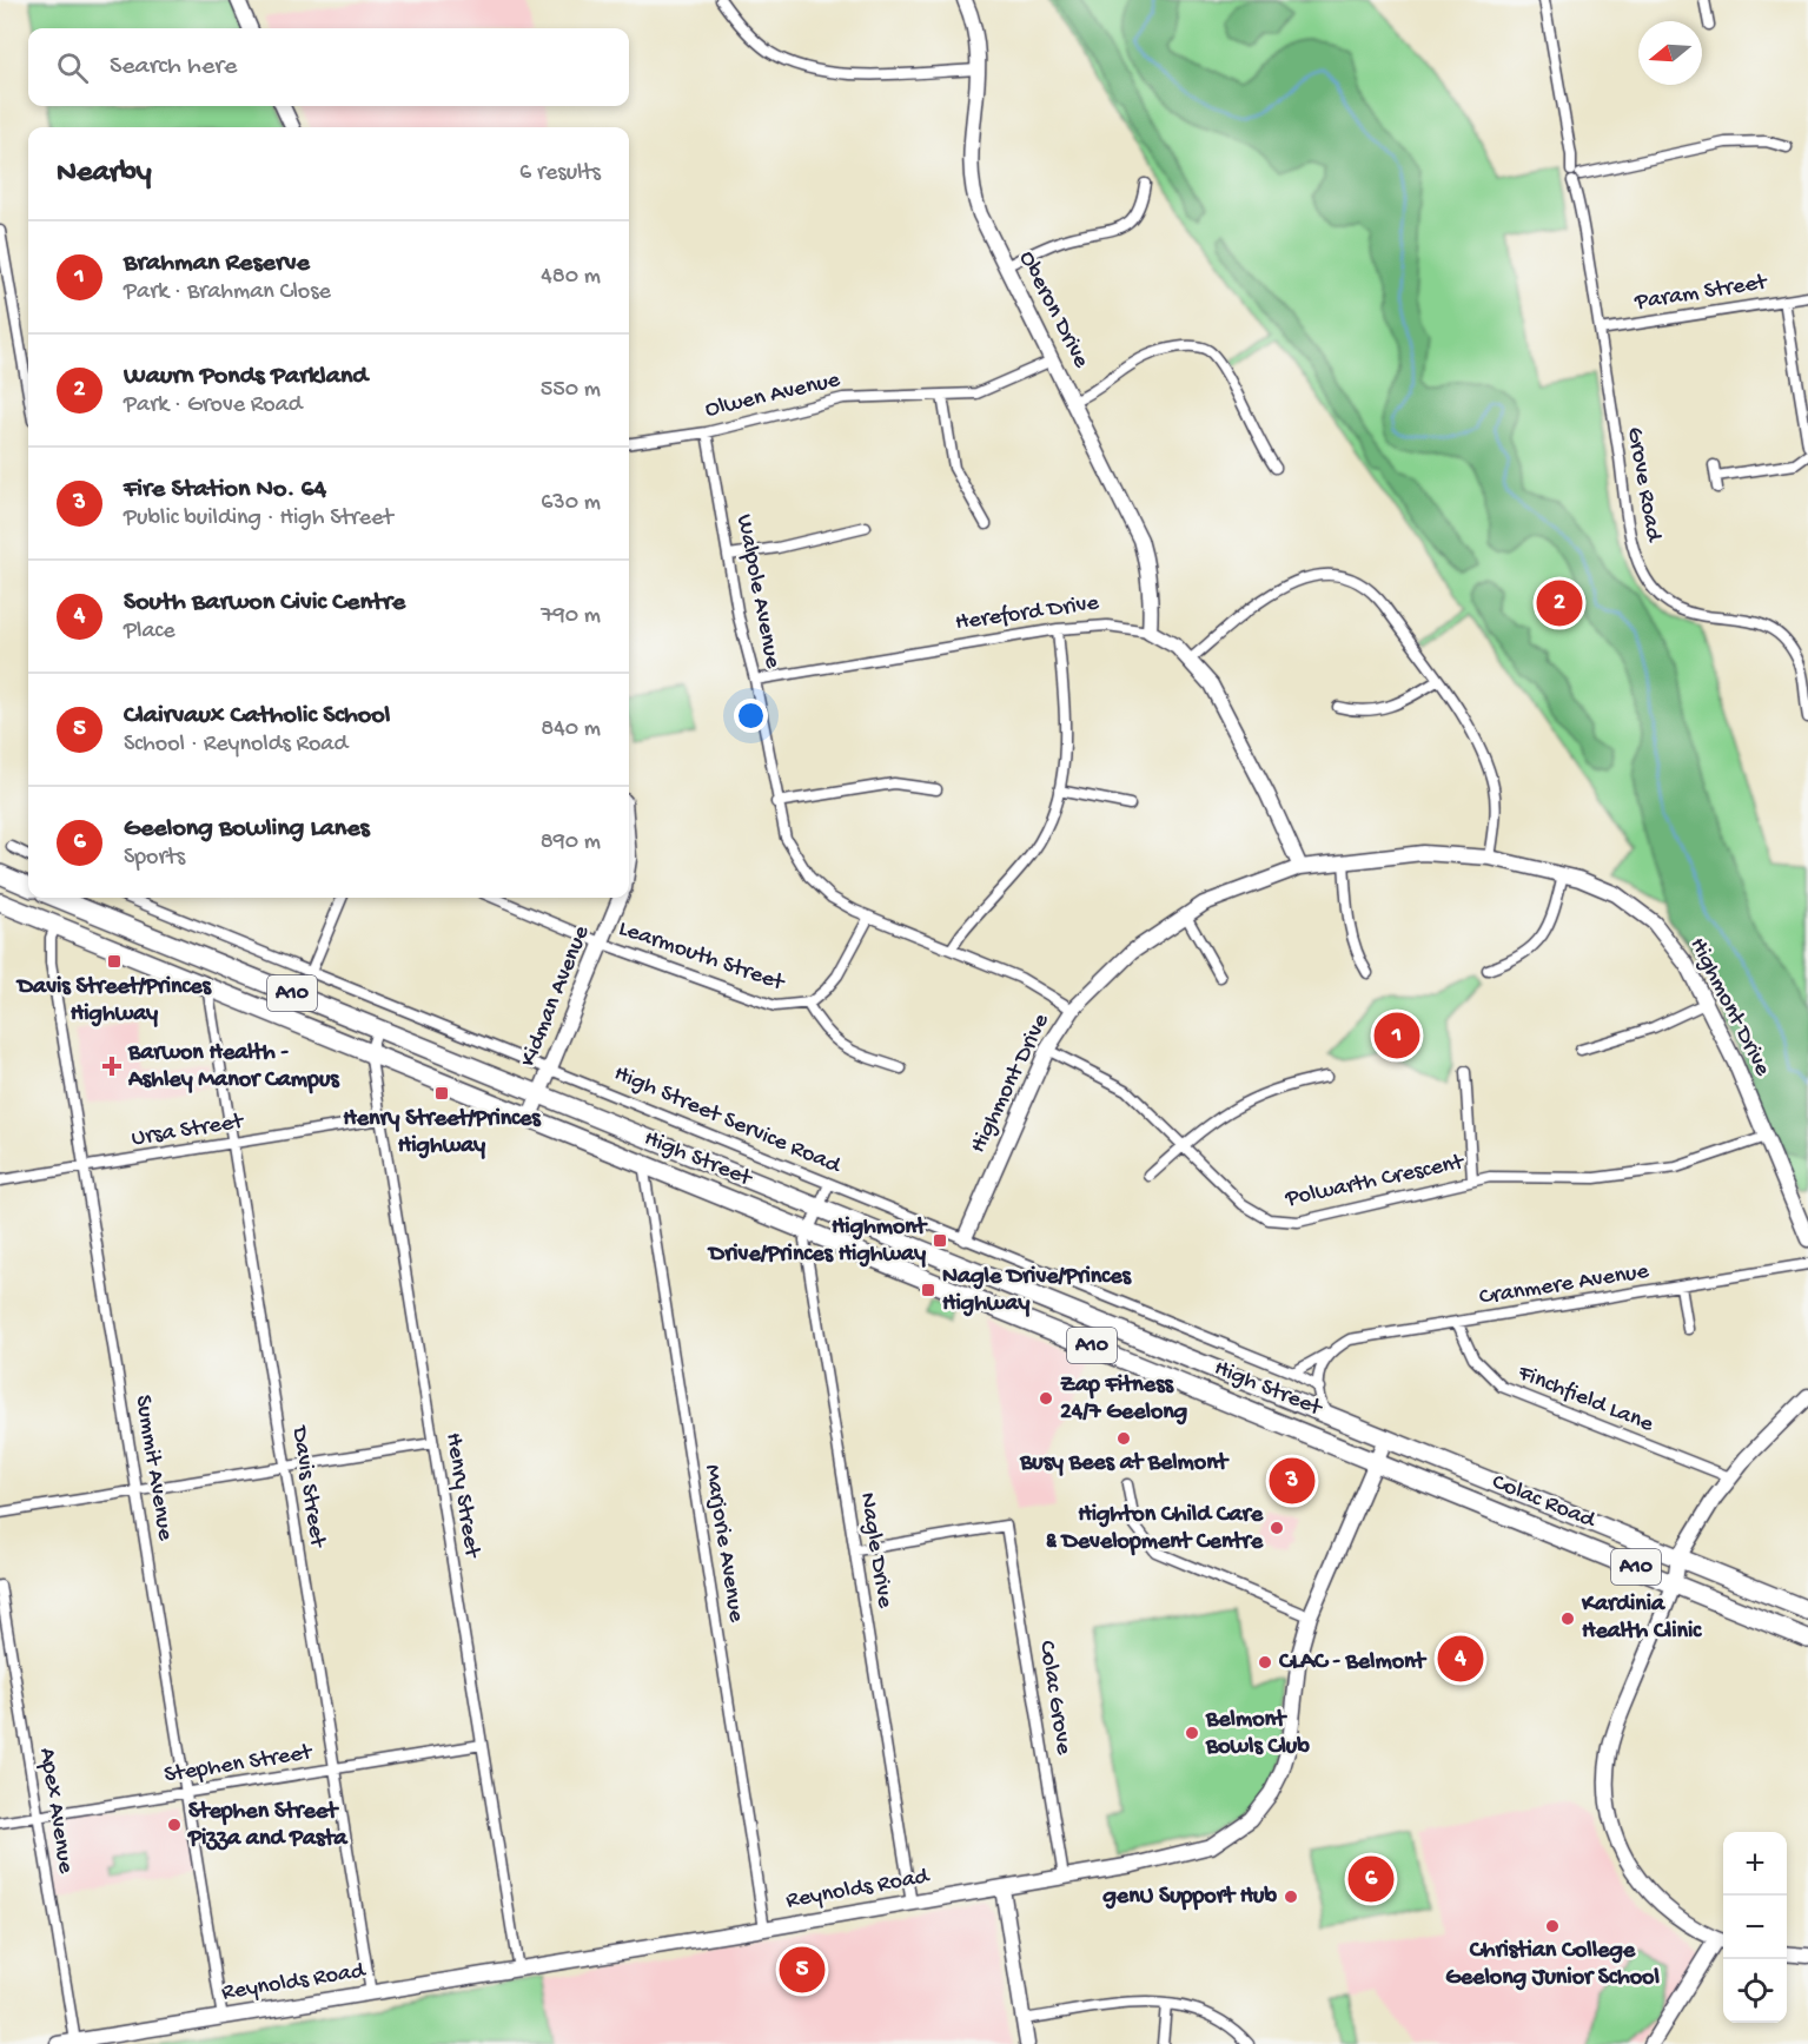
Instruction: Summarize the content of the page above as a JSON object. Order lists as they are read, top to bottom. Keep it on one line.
{"streets":{"highway":["A10","High Street","Colac Road"],"street":["Param Street","Oberon Drive","Olwen Avenue","Grove Road","Walpole Avenue","Hereford Drive","Learmouth Street","Kidman Avenue","Highmont Drive","High Street Service Road","Ursa Street","Polwarth Crescent","Cranmere Avenue","Finchfield Lane","Summit Avenue","Davis Street","Henry Street","Marjorie Avenue","Nagle Drive","Colac Grove","Stephen Street","Apex Avenue","Reynolds Road"]},"crossings":[["Param Street","Grove Road"],["Oberon Drive","Olwen Avenue"],["Oberon Drive","Hereford Drive"],["Olwen Avenue","Walpole Avenue"],["Walpole Avenue","Hereford Drive"],["Walpole Avenue","Learmouth Street"],["Walpole Avenue","Highmont Drive"],["Hereford Drive","Highmont Drive"],["Learmouth Street","Kidman Avenue"],["Kidman Avenue","High Street Service Road"],["Kidman Avenue","High Street"],["Highmont Drive","High Street Service Road"],["Highmont Drive","Polwarth Crescent"],["High Street Service Road","Cranmere Avenue"],["Ursa Street","Summit Avenue"],["Ursa Street","Davis Street"],["Ursa Street","Henry Street"],["High Street","Summit Avenue"],["High Street","Davis Street"],["High Street","Henry Street"],["High Street","Colac Road"],["High Street","Marjorie Avenue"],["High Street","Nagle Drive"],["High Street","Reynolds Road"],["Cranmere Avenue","Finchfield Lane"],["Summit Avenue","Stephen Street"],["Summit Avenue","Reynolds Road"],["Davis Street","Stephen Street"],["Davis Street","Reynolds Road"],["Henry Street","Stephen Street"],["Henry Street","Reynolds Road"],["Colac Road","Reynolds Road"],["Marjorie Avenue","Reynolds Road"],["Nagle Drive","Colac Grove"],["Nagle Drive","Reynolds Road"],["Colac Grove","Reynolds Road"],["Stephen Street","Apex Avenue"],["Apex Avenue","Reynolds Road"]],"places":{"transit":["Davis Street/Princes Highway","Henry Street/Princes Highway","Highmont Drive/Princes Highway","Nagle Drive/Princes Highway"],"health":["Barwon Health - Ashley Manor Campus"],"other":["Zap Fitness 24/7 Geelong","Busy Bees at Belmont","Highton Child Care & Development Centre","Kardinia Health Clinic","CLAC - Belmont","Belmont Bowls Club","Stephen Street Pizza and Pasta","genU Support Hub","Christian College Geelong Junior School"]},"north":"left","page":{"search":"Search here","heading":["Nearby","6 results"],"list":[{"mark":"1","name":"Brahman Reserve","note":"Park · Brahman Close","value":"480 m"},{"mark":"2","name":"Waurn Ponds Parkland","note":"Park · Grove Road","value":"550 m"},{"mark":"3","name":"Fire Station No. 64","note":"Public building · High Street","value":"630 m"},{"mark":"4","name":"South Barwon Civic Centre","note":"Place","value":"790 m"},{"mark":"5","name":"Clairvaux Catholic School","note":"School · Reynolds Road","value":"840 m"},{"mark":"6","name":"Geelong Bowling Lanes","note":"Sports","value":"890 m"}],"pins":["2","1","3","4","6","5"],"map_buttons":["+","−"]}}
